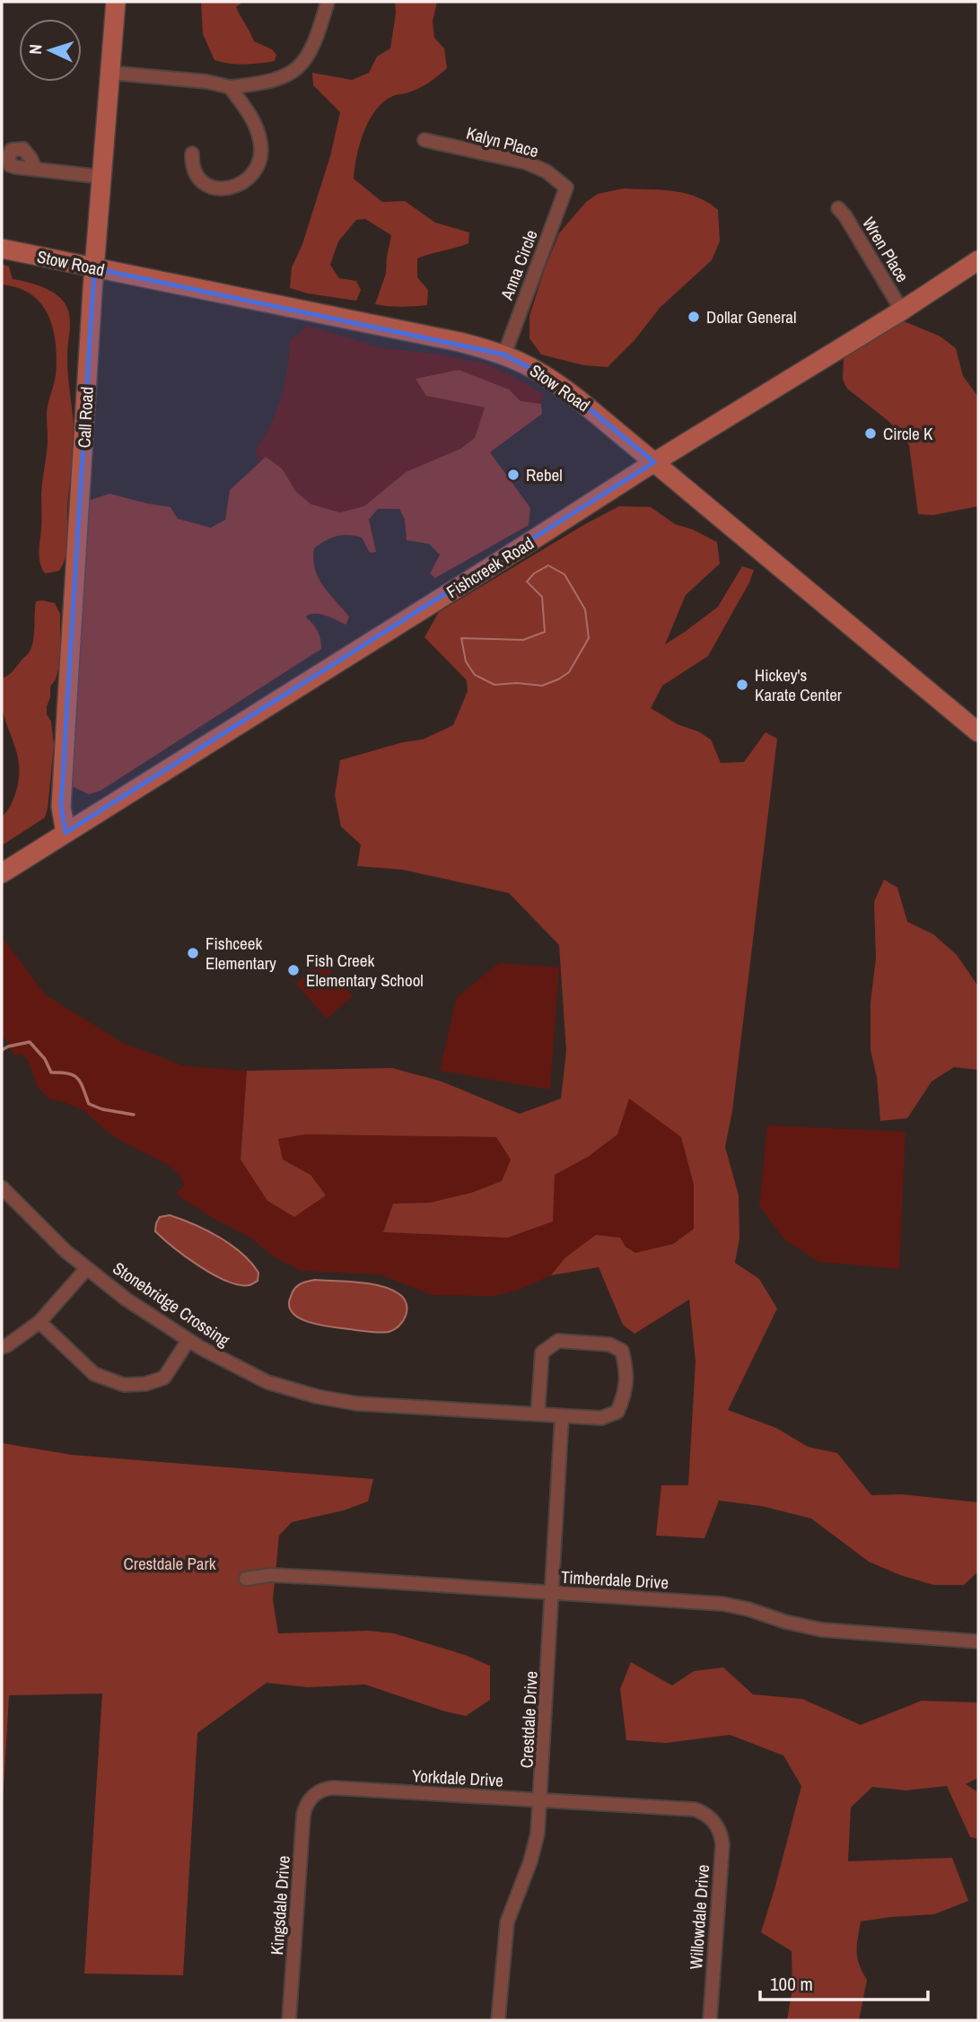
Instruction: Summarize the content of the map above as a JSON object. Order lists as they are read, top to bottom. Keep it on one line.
{"streets":{"street":["Kalyn Place","Wren Place","Stow Road","Anna Circle","Call Road","Fishcreek Road","Stonebridge Crossing","Timberdale Drive","Crestdale Drive","Yorkdale Drive","Kingsdale Drive","Willowdale Drive"]},"crossings":[["Kalyn Place","Anna Circle"],["Wren Place","Fishcreek Road"],["Stow Road","Anna Circle"],["Stow Road","Call Road"],["Stow Road","Fishcreek Road"],["Call Road","Fishcreek Road"],["Stonebridge Crossing","Crestdale Drive"],["Timberdale Drive","Crestdale Drive"],["Crestdale Drive","Yorkdale Drive"],["Yorkdale Drive","Kingsdale Drive"],["Yorkdale Drive","Willowdale Drive"]],"parks":["Crestdale Park"],"places":["Dollar General","Circle K","Rebel","Hickey's Karate Center","Fishceek Elementary","Fish Creek Elementary School"],"scale_bar":"100 m","north":"left"}
